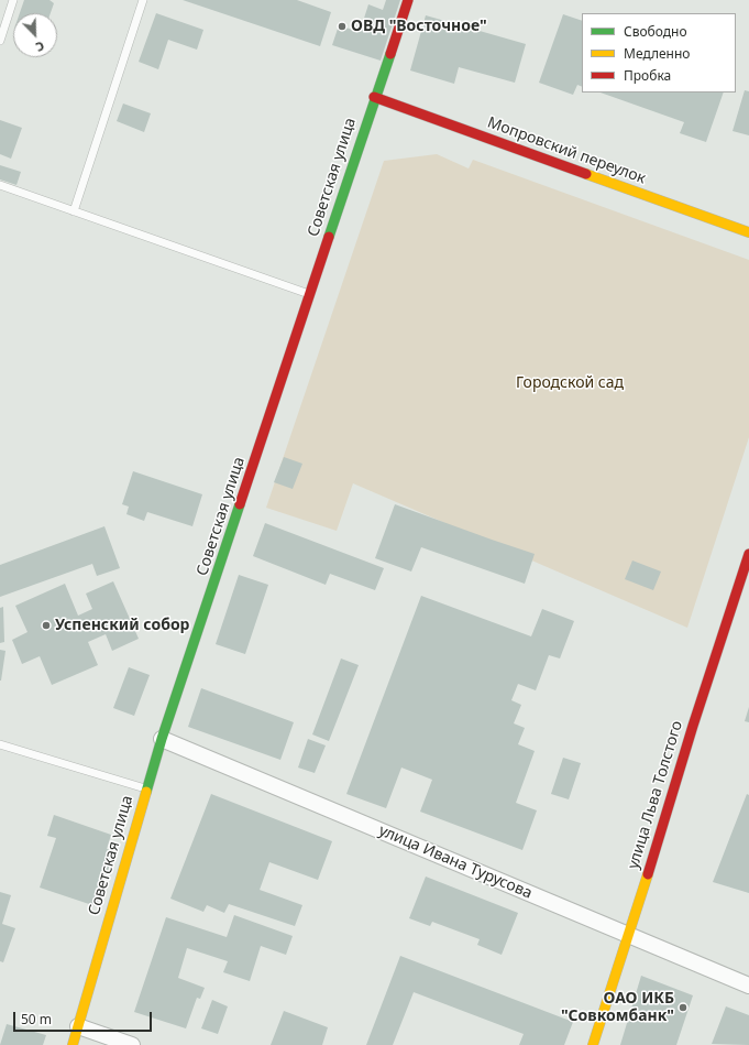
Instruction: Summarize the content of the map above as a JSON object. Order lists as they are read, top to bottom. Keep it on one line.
{"streets":{"street":["Мопровский переулок","Советская улица","улица Льва Толстого","улица Ивана Турусова"]},"crossings":[["Мопровский переулок","Советская улица"],["Советская улица","улица Ивана Турусова"],["улица Льва Толстого","улица Ивана Турусова"]],"parks":["Городской сад"],"places":["ОВД \"Восточное\"","Успенский собор","ОАО ИКБ \"Совкомбанк\""],"legend":["Свободно","Медленно","Пробка"],"scale_bar":"50 m","north":"bottom right"}
